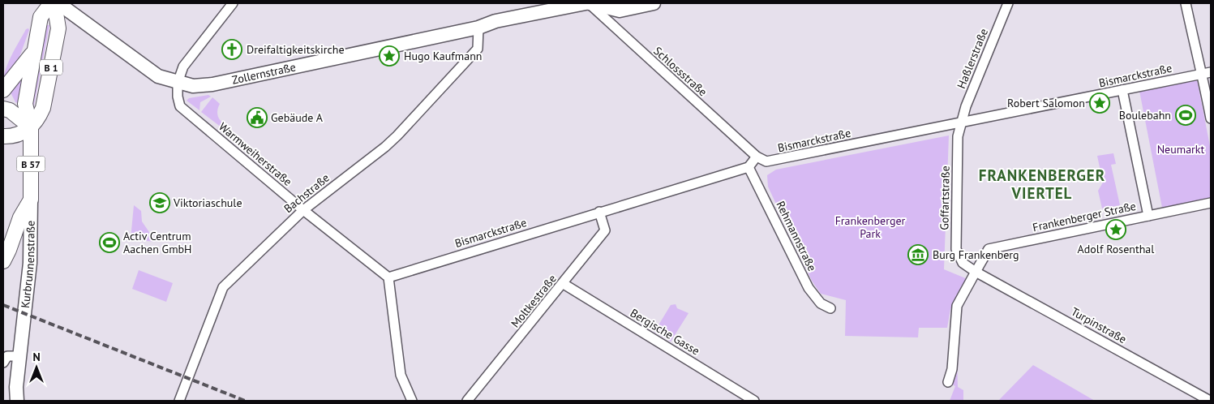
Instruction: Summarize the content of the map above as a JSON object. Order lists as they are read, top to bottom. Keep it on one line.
{"streets":{"main road":["B 1","B 57","Kurbrunnenstraße"],"street":["Haßlerstraße","Schlossstraße","Zollernstraße","Bismarckstraße","Warmweiherstraße","Bachstraße","Goffartstraße","Frankenberger Straße","Rehmannstraße","Moltkestraße","Turpinstraße","Bergische Gasse"]},"crossings":[["Haßlerstraße","Bismarckstraße"],["Haßlerstraße","Goffartstraße"],["B 1","Kurbrunnenstraße"],["Schlossstraße","Bismarckstraße"],["Zollernstraße","Warmweiherstraße"],["Zollernstraße","Bachstraße"],["Bismarckstraße","Warmweiherstraße"],["Bismarckstraße","Goffartstraße"],["Bismarckstraße","Rehmannstraße"],["Bismarckstraße","Moltkestraße"],["Warmweiherstraße","Bachstraße"],["Goffartstraße","Frankenberger Straße"],["Goffartstraße","Turpinstraße"],["Frankenberger Straße","Turpinstraße"],["Moltkestraße","Bergische Gasse"]],"districts":["FRANKENBERGER VIERTEL"],"parks":["Neumarkt","Frankenberger Park"],"places":{"church":["Dreifaltigkeitskirche"],"place":["Hugo Kaufmann","Robert Salomon","Adolf Rosenthal"],"sports":["Boulebahn","Activ Centrum Aachen GmbH"],"public building":["Gebäude A"],"school or university":["Viktoriaschule"],"museum":["Burg Frankenberg"]},"north":"top"}
